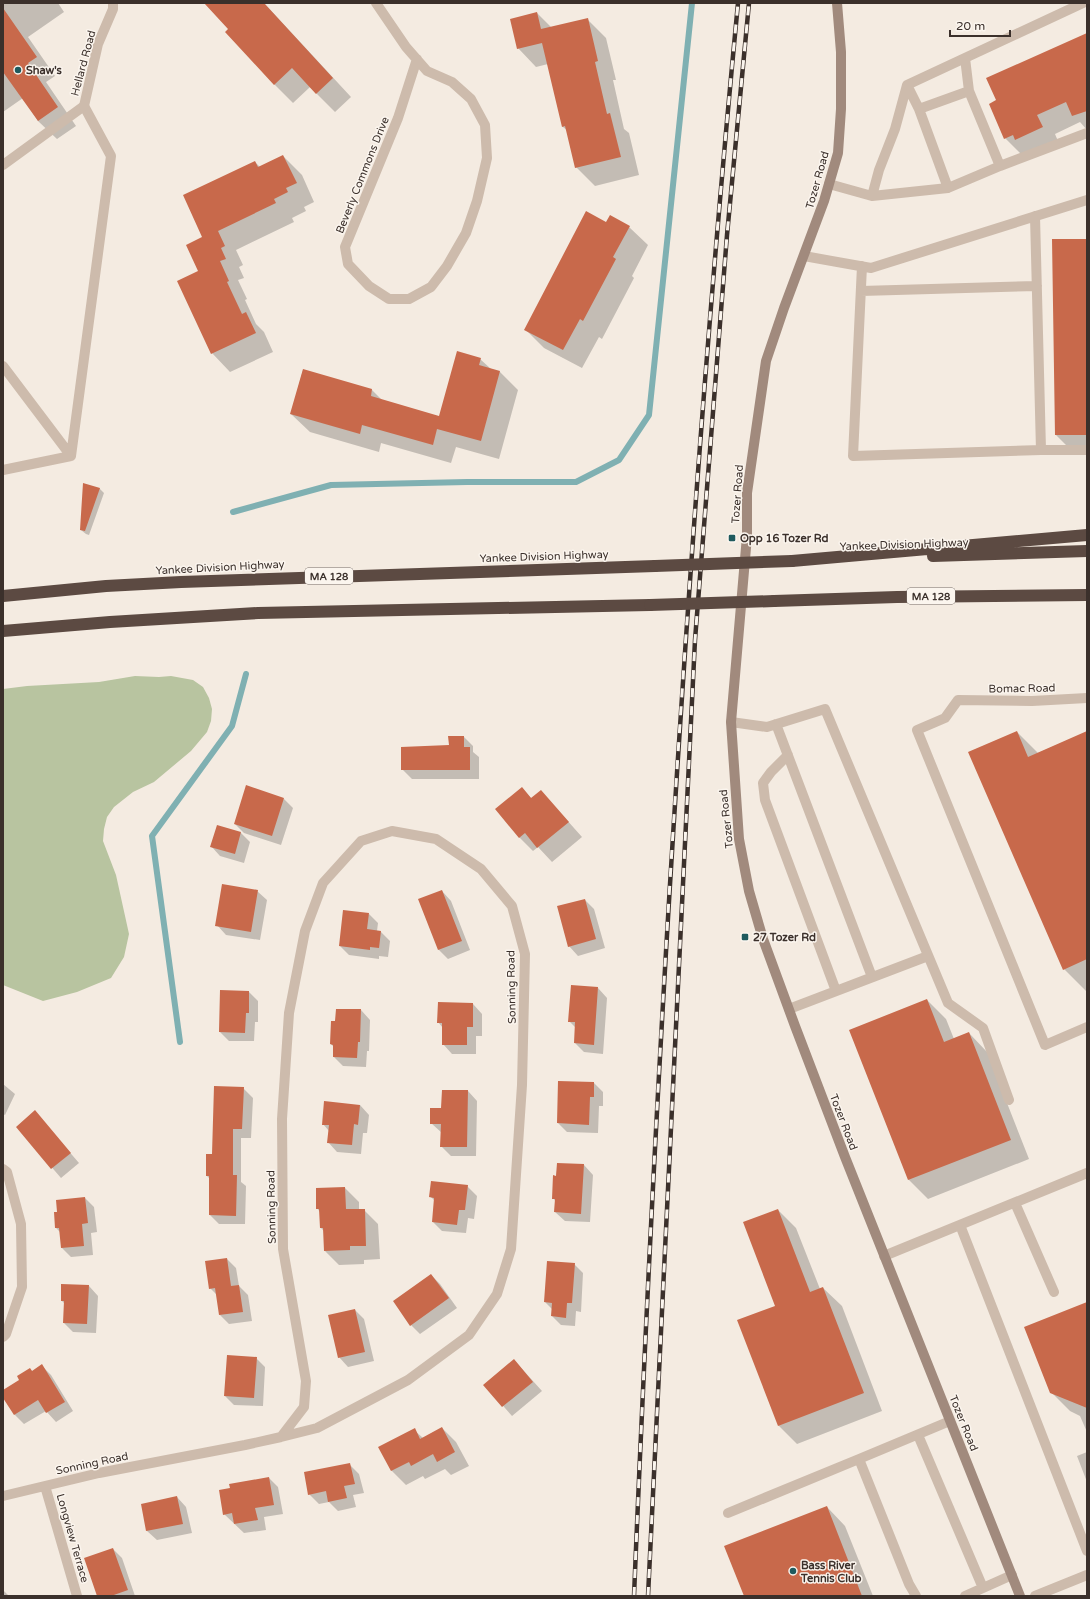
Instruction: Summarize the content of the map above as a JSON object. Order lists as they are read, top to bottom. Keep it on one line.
{"streets":{"highway":["Yankee Division Highway","MA 128"],"main road":["Tozer Road"],"street":["Hellard Road","Beverly Commons Drive","Bomac Road","Sonning Road","Longview Terrace"]},"crossings":[["Sonning Road","Longview Terrace"]],"places":{"other":["Shaw's","Bass River Tennis Club"],"transit":["Opp 16 Tozer Rd","27 Tozer Rd"]},"scale_bar":"20 m"}
